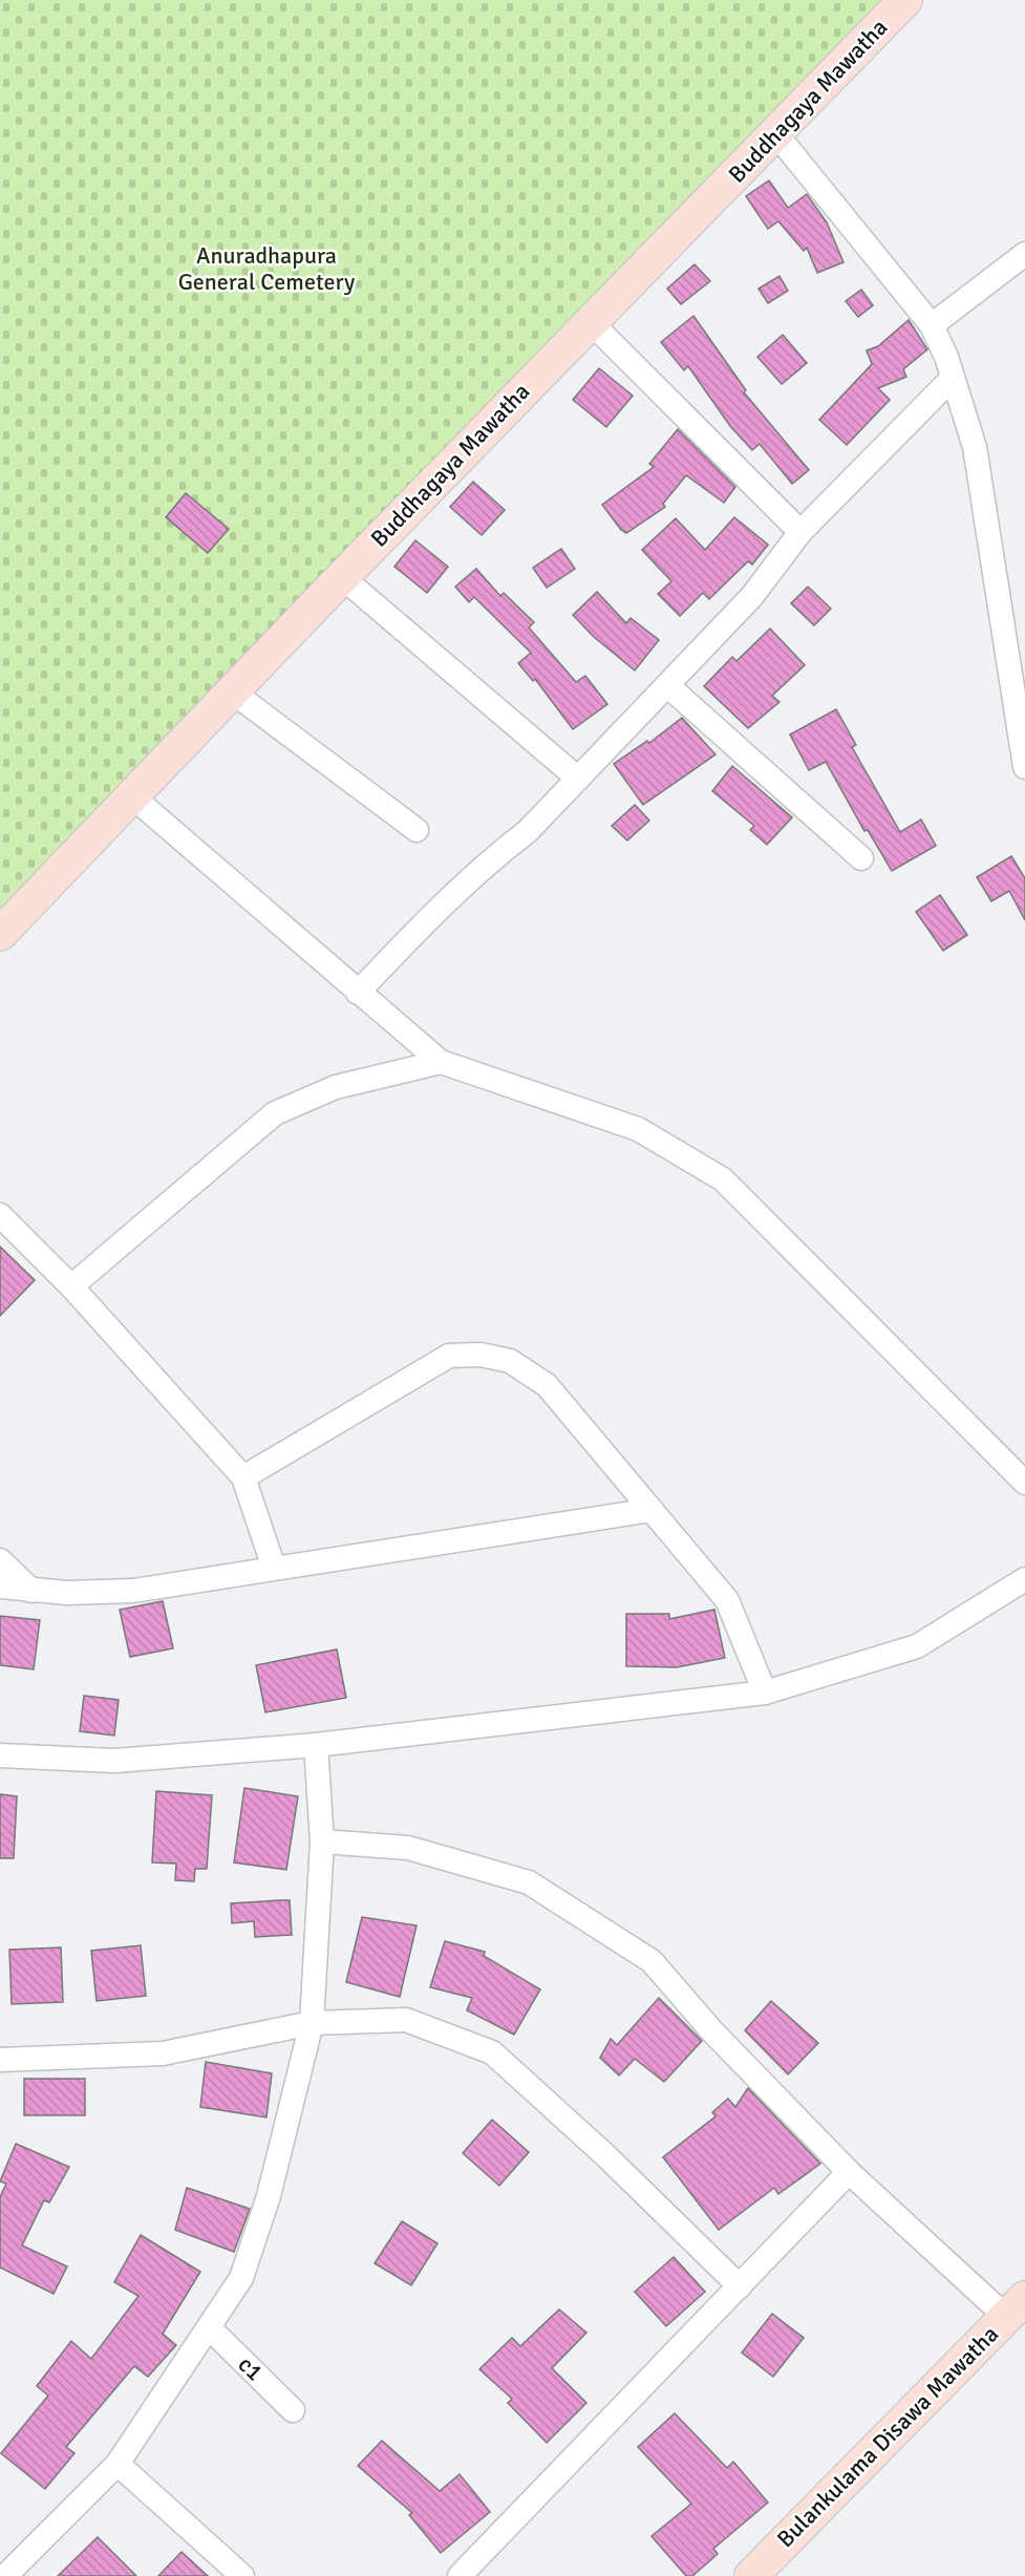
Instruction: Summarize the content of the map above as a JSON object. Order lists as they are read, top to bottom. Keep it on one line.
{"streets":{"main road":["Buddhagaya Mawatha","Bulankulama Disawa Mawatha"],"street":["c1"]},"parks":["Anuradhapura General Cemetery"]}
